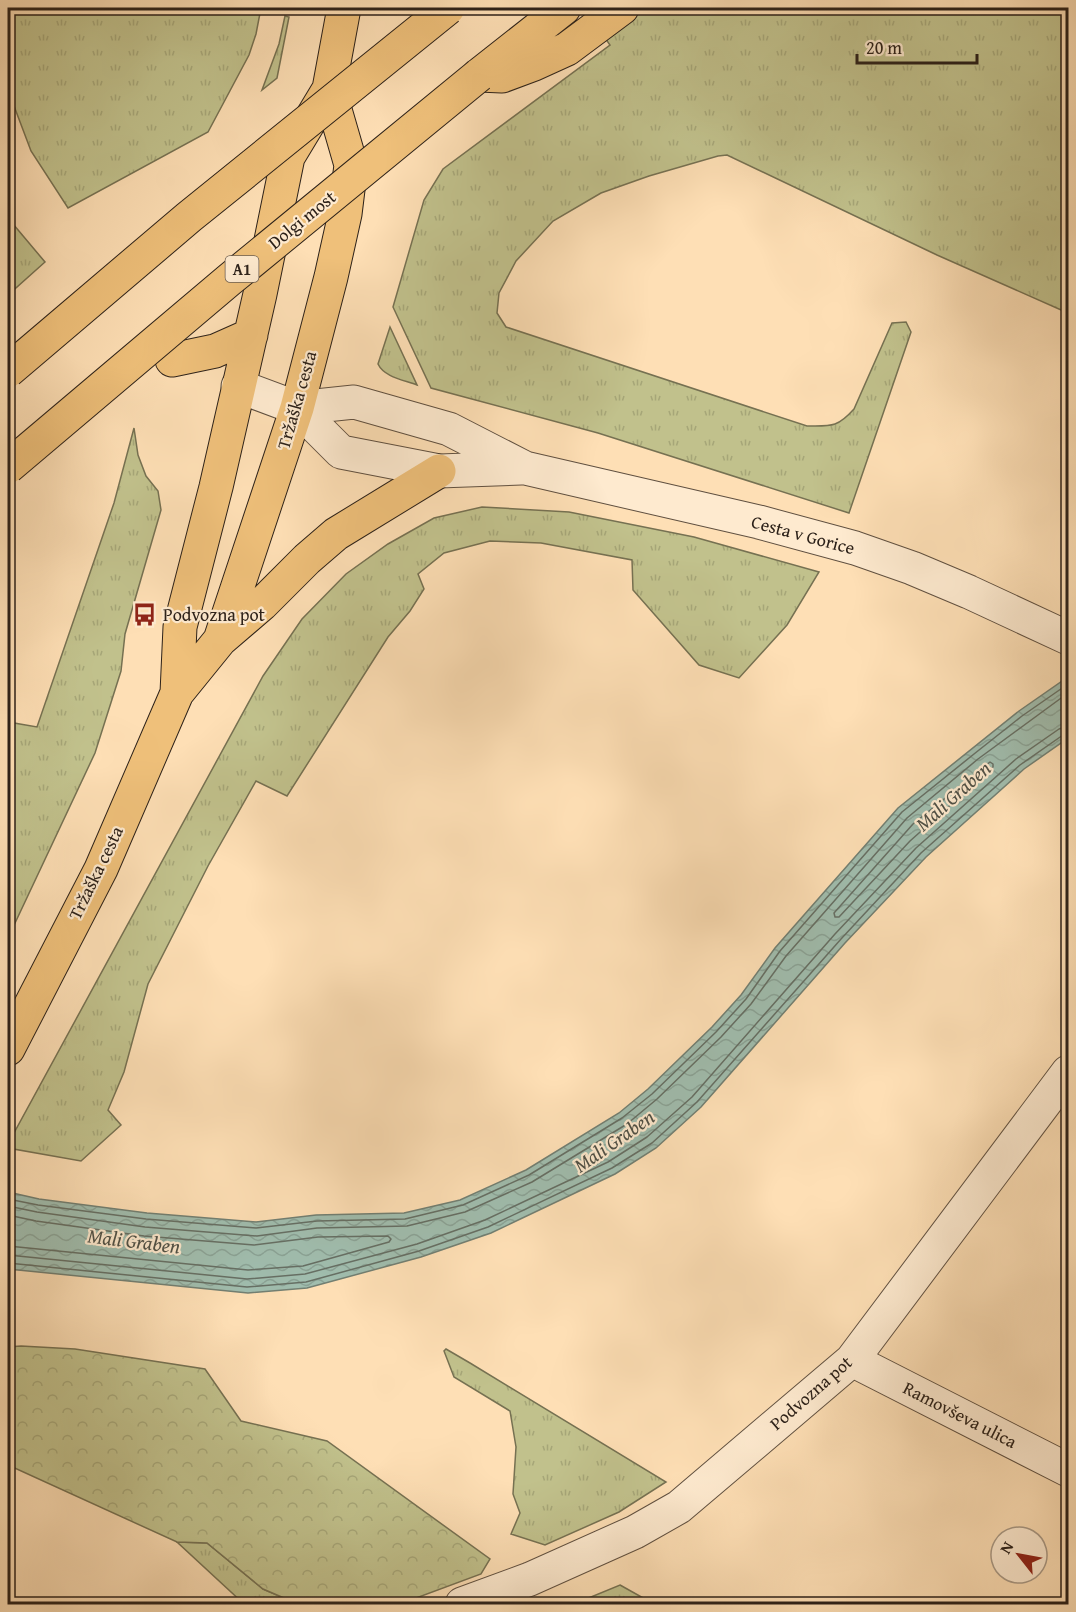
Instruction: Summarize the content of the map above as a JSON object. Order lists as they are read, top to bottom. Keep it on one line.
{"streets":{"main road":["Dolgi most","A1","Tržaška cesta"],"street":["Cesta v Gorice","Podvozna pot","Ramovševa ulica"]},"crossings":[["Tržaška cesta","Cesta v Gorice"],["Podvozna pot","Ramovševa ulica"]],"water":["Mali Graben"],"places":{"bus stop":["Podvozna pot"]},"scale_bar":"20 m","north":"top left"}
